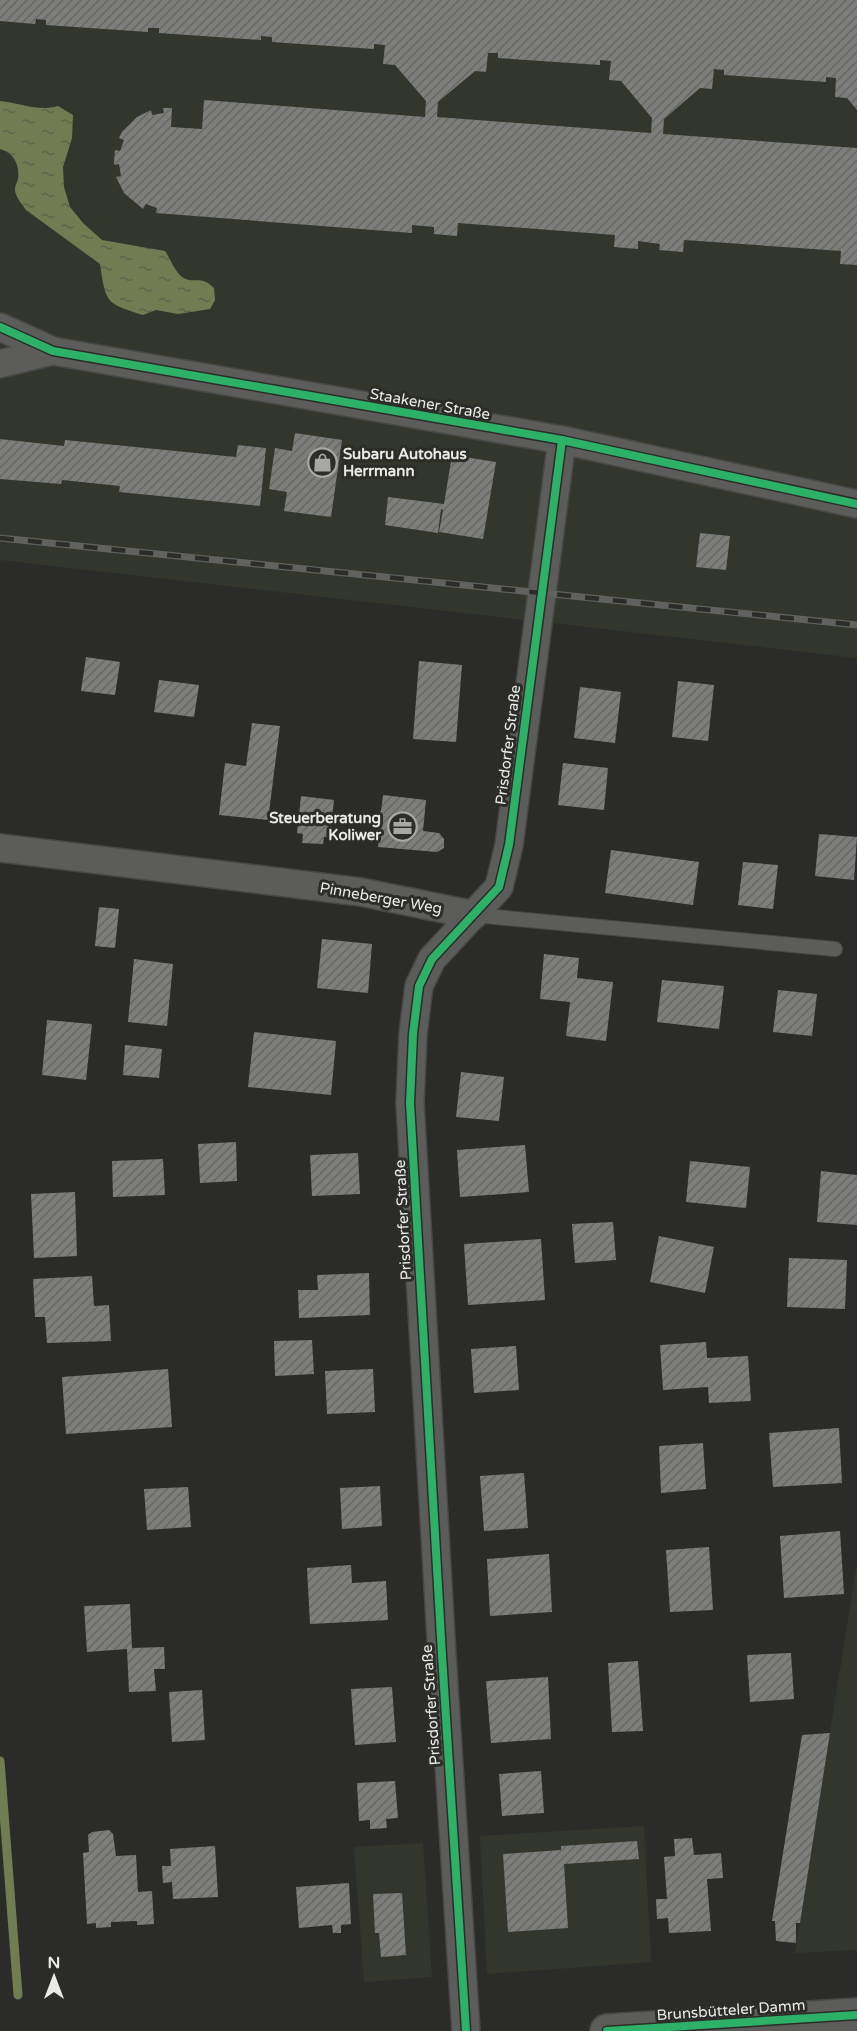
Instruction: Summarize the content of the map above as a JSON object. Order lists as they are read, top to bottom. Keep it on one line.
{"streets":{"main road":["Brunsbütteler Damm"],"street":["Staakener Straße","Prisdorfer Straße","Pinneberger Weg"]},"crossings":[["Staakener Straße","Prisdorfer Straße"],["Prisdorfer Straße","Pinneberger Weg"]],"places":{"shop":["Subaru Autohaus Herrmann"],"office":["Steuerberatung Koliwer"]},"north":"top"}
